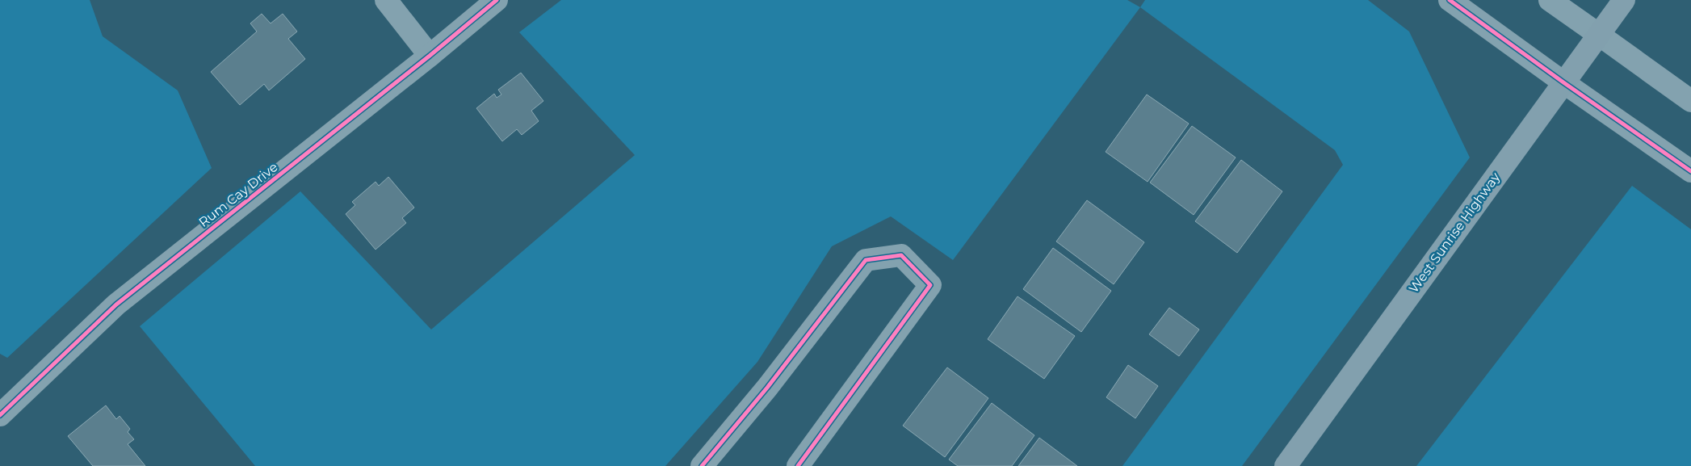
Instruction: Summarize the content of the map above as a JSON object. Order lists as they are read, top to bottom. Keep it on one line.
{"streets":{"main road":["West Sunrise Highway"],"street":["Rum Cay Drive"]}}
